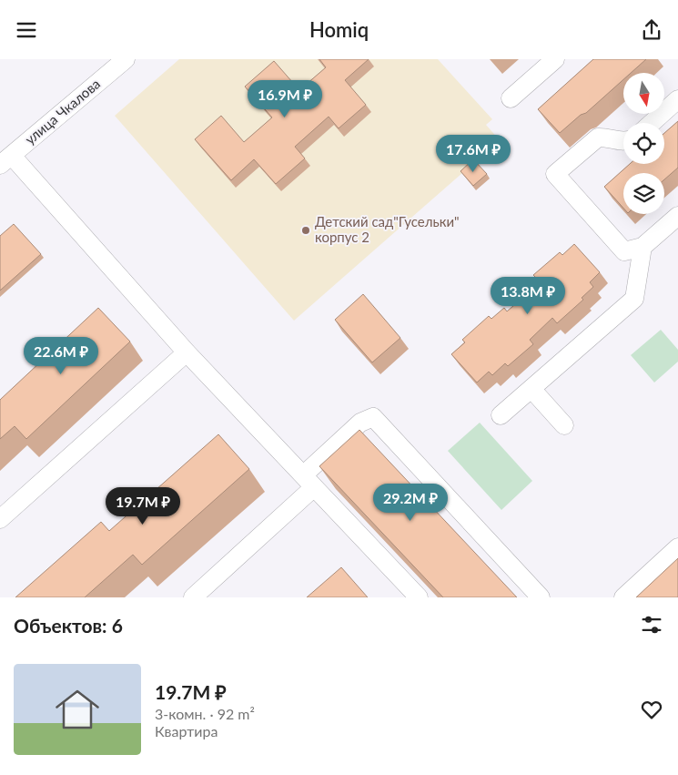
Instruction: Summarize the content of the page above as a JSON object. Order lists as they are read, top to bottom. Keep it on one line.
{"streets":{"street":["улица Чкалова"]},"places":["Детский сад\"Гусельки\" корпус 2"],"north":"bottom","page":{"header":"Homiq","price":["16.9M ₽","17.6M ₽","13.8M ₽","22.6M ₽","29.2M ₽","19.7M ₽"],"heading":"Объектов: 6","list":[{"name":"19.7M ₽","note":"3-комн. · 92 m² · Квартира"}]}}
